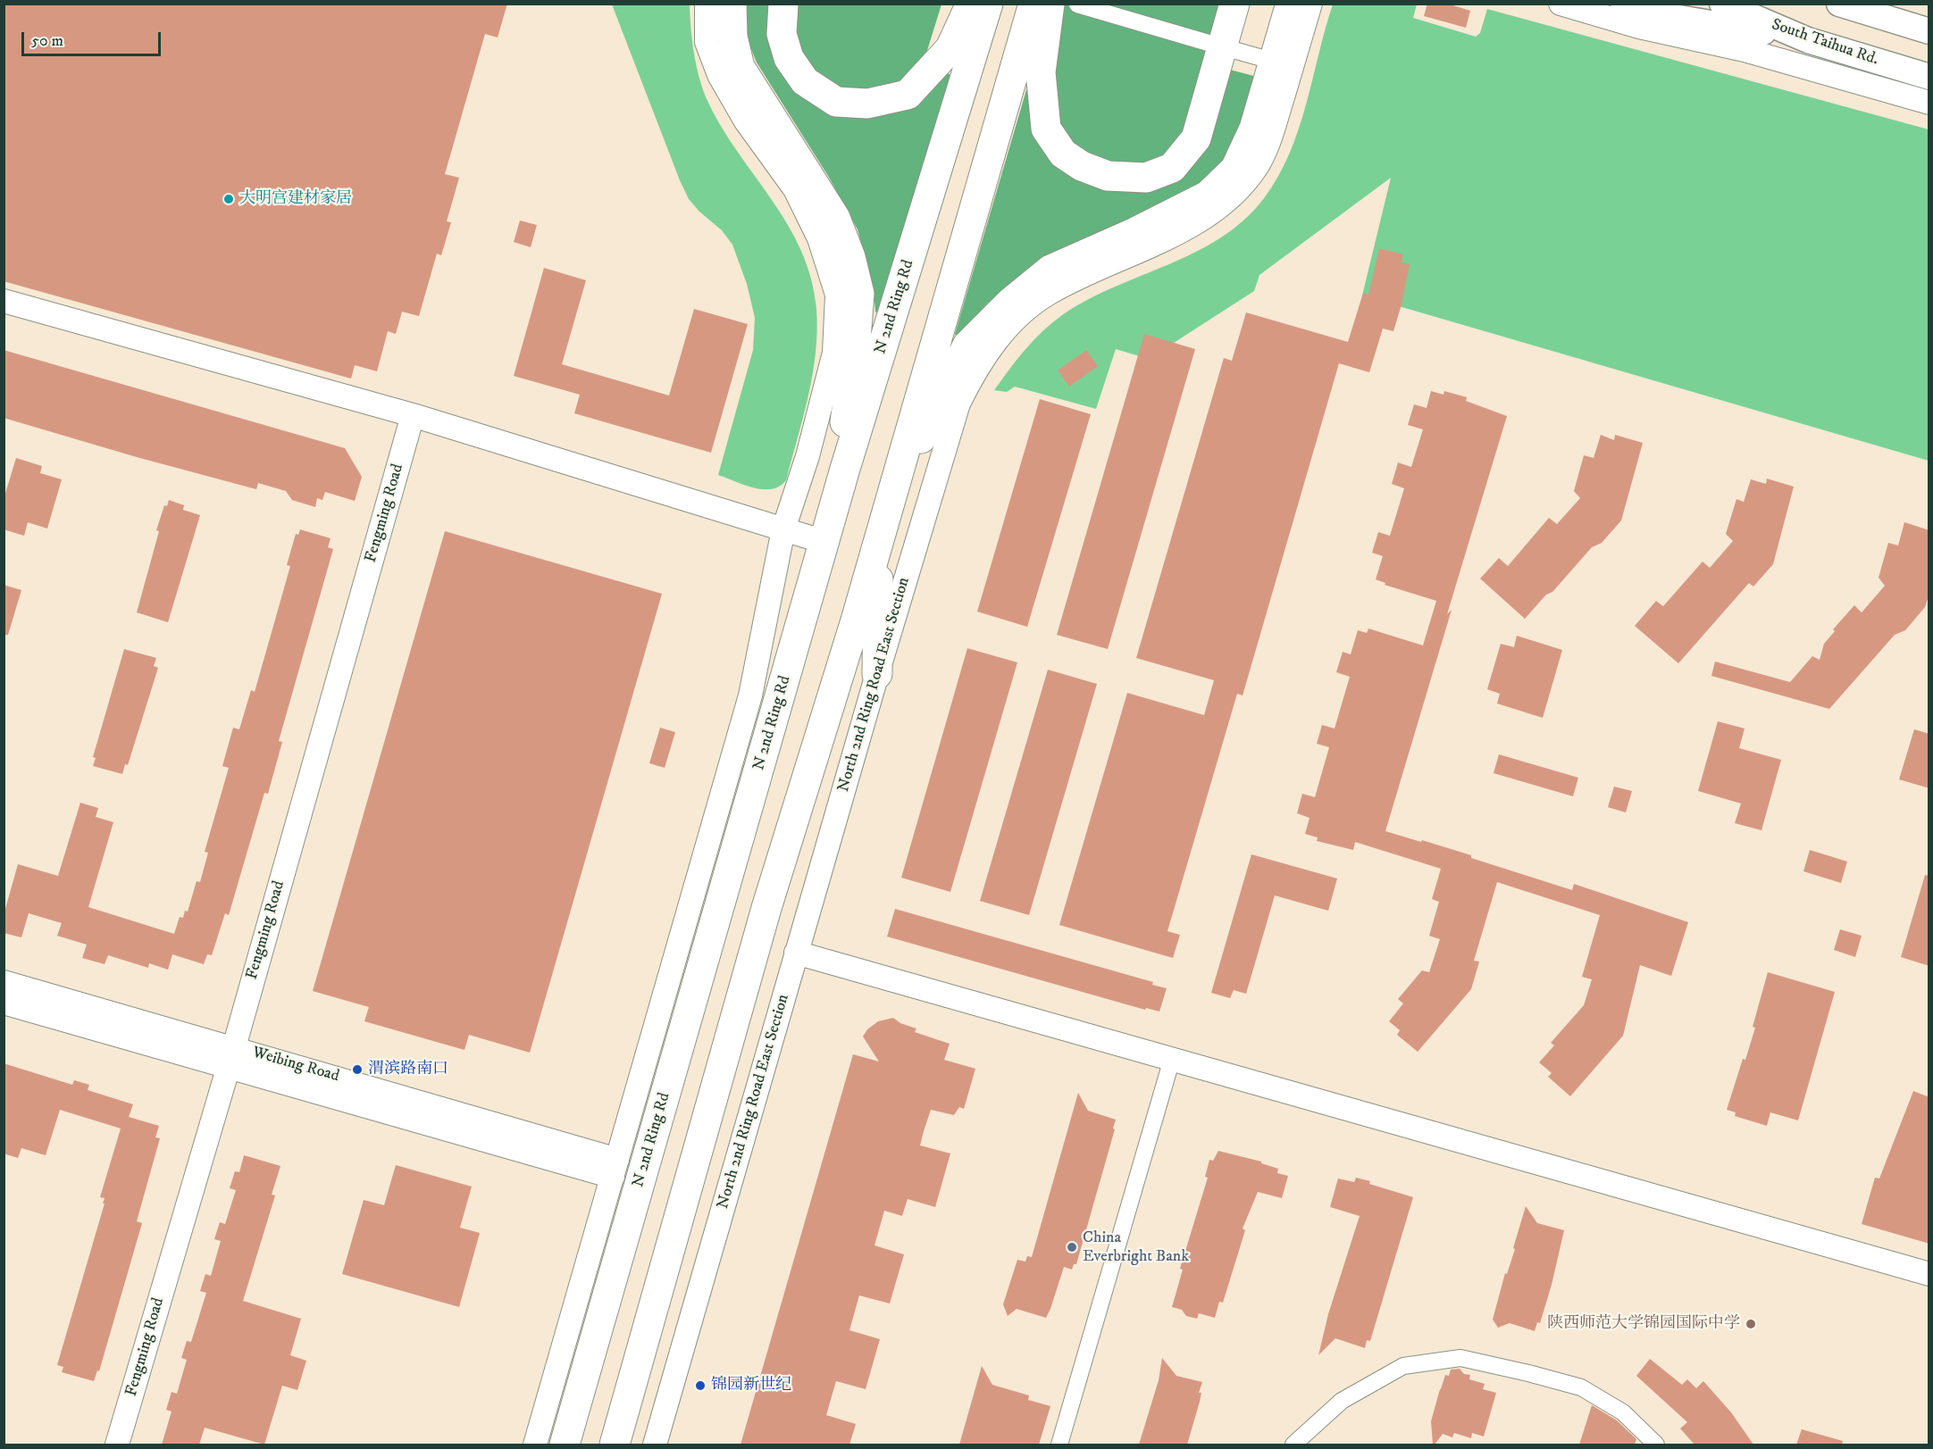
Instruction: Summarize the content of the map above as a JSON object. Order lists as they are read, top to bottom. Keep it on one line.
{"streets":{"highway":["N 2nd Ring Rd"],"main road":["South Taihua Rd."],"street":["Fengming Road","North 2nd Ring Road East Section","Weibing Road"]},"crossings":[["Fengming Road","Weibing Road"]],"places":["大明宫建材家居","渭滨路南口","China Everbright Bank","陕西师范大学锦园国际中学","锦园新世纪"],"scale_bar":"50 m"}
